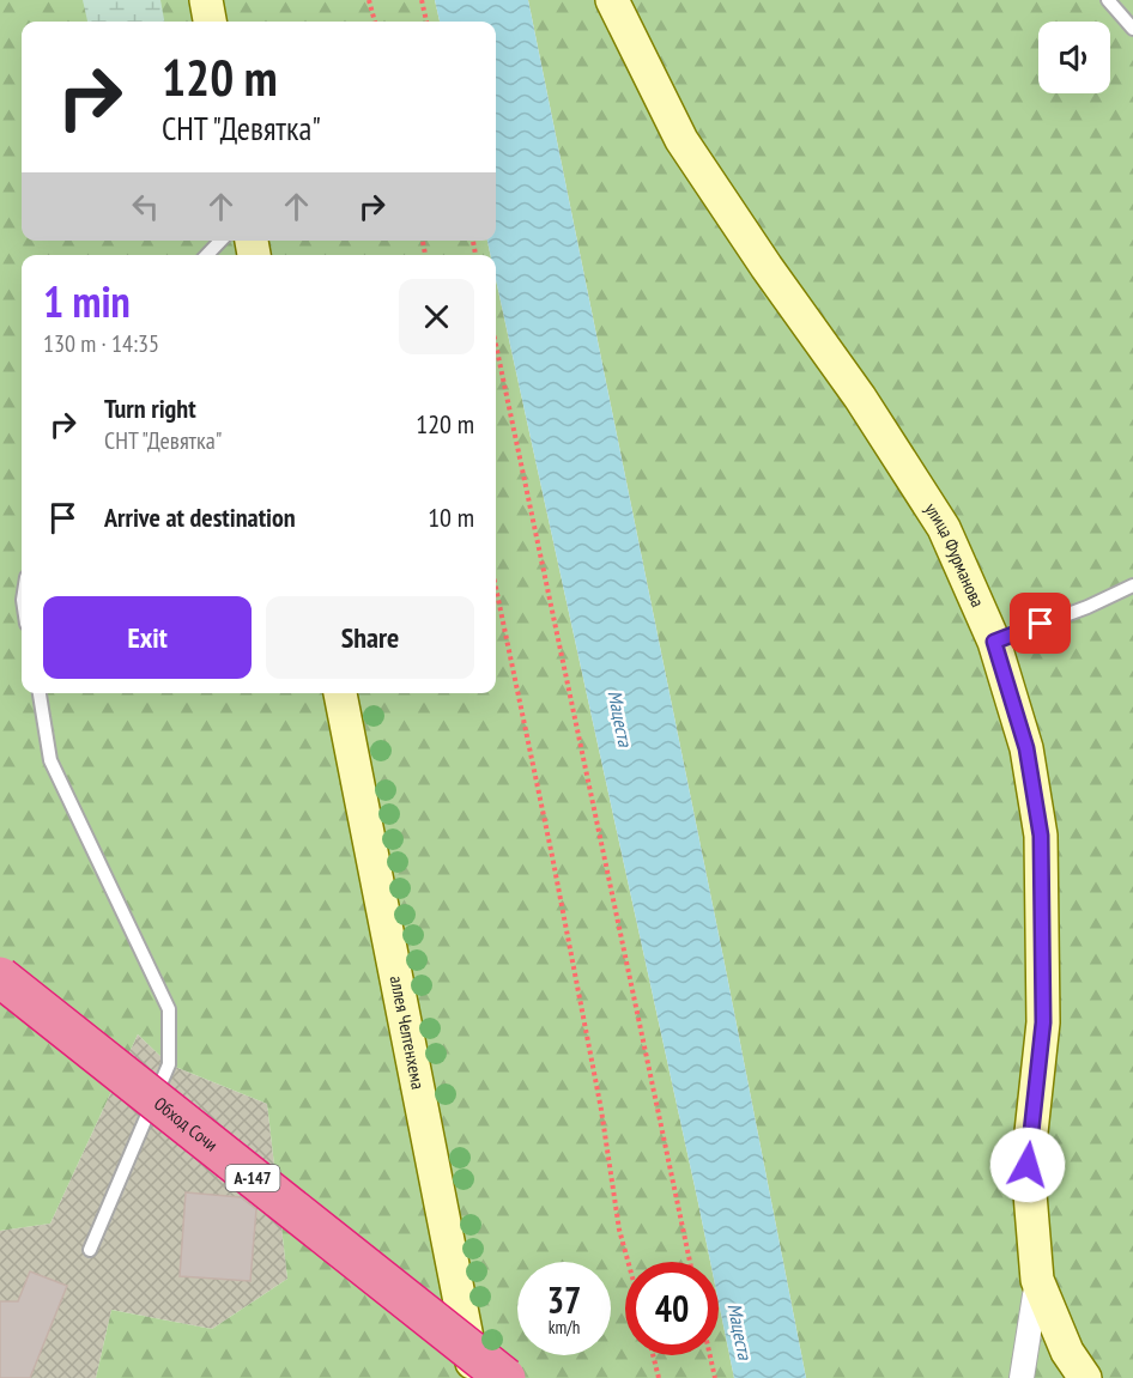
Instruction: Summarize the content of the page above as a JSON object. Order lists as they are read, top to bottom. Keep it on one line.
{"streets":{"highway":["Обход Сочи","А-147"],"street":["улица Фурманова","аллея Челтенхема"]},"water":["Мацеста"],"page":{"turn":["120 m","СНТ \"Девятка\""],"heading":["1 min","130 m · 14:35"],"list":[{"name":"Turn right","note":"СНТ \"Девятка\"","value":"120 m"},{"name":"Arrive at destination","value":"10 m"}],"buttons":["Exit","Share"],"speed":"37 km/h","limit":"40"}}
